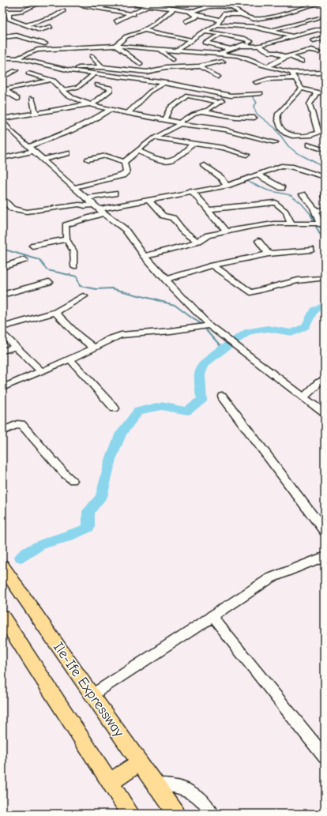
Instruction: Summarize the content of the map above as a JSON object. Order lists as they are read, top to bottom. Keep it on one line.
{"streets":{"highway":["Ile-Ife Expressway"]}}
